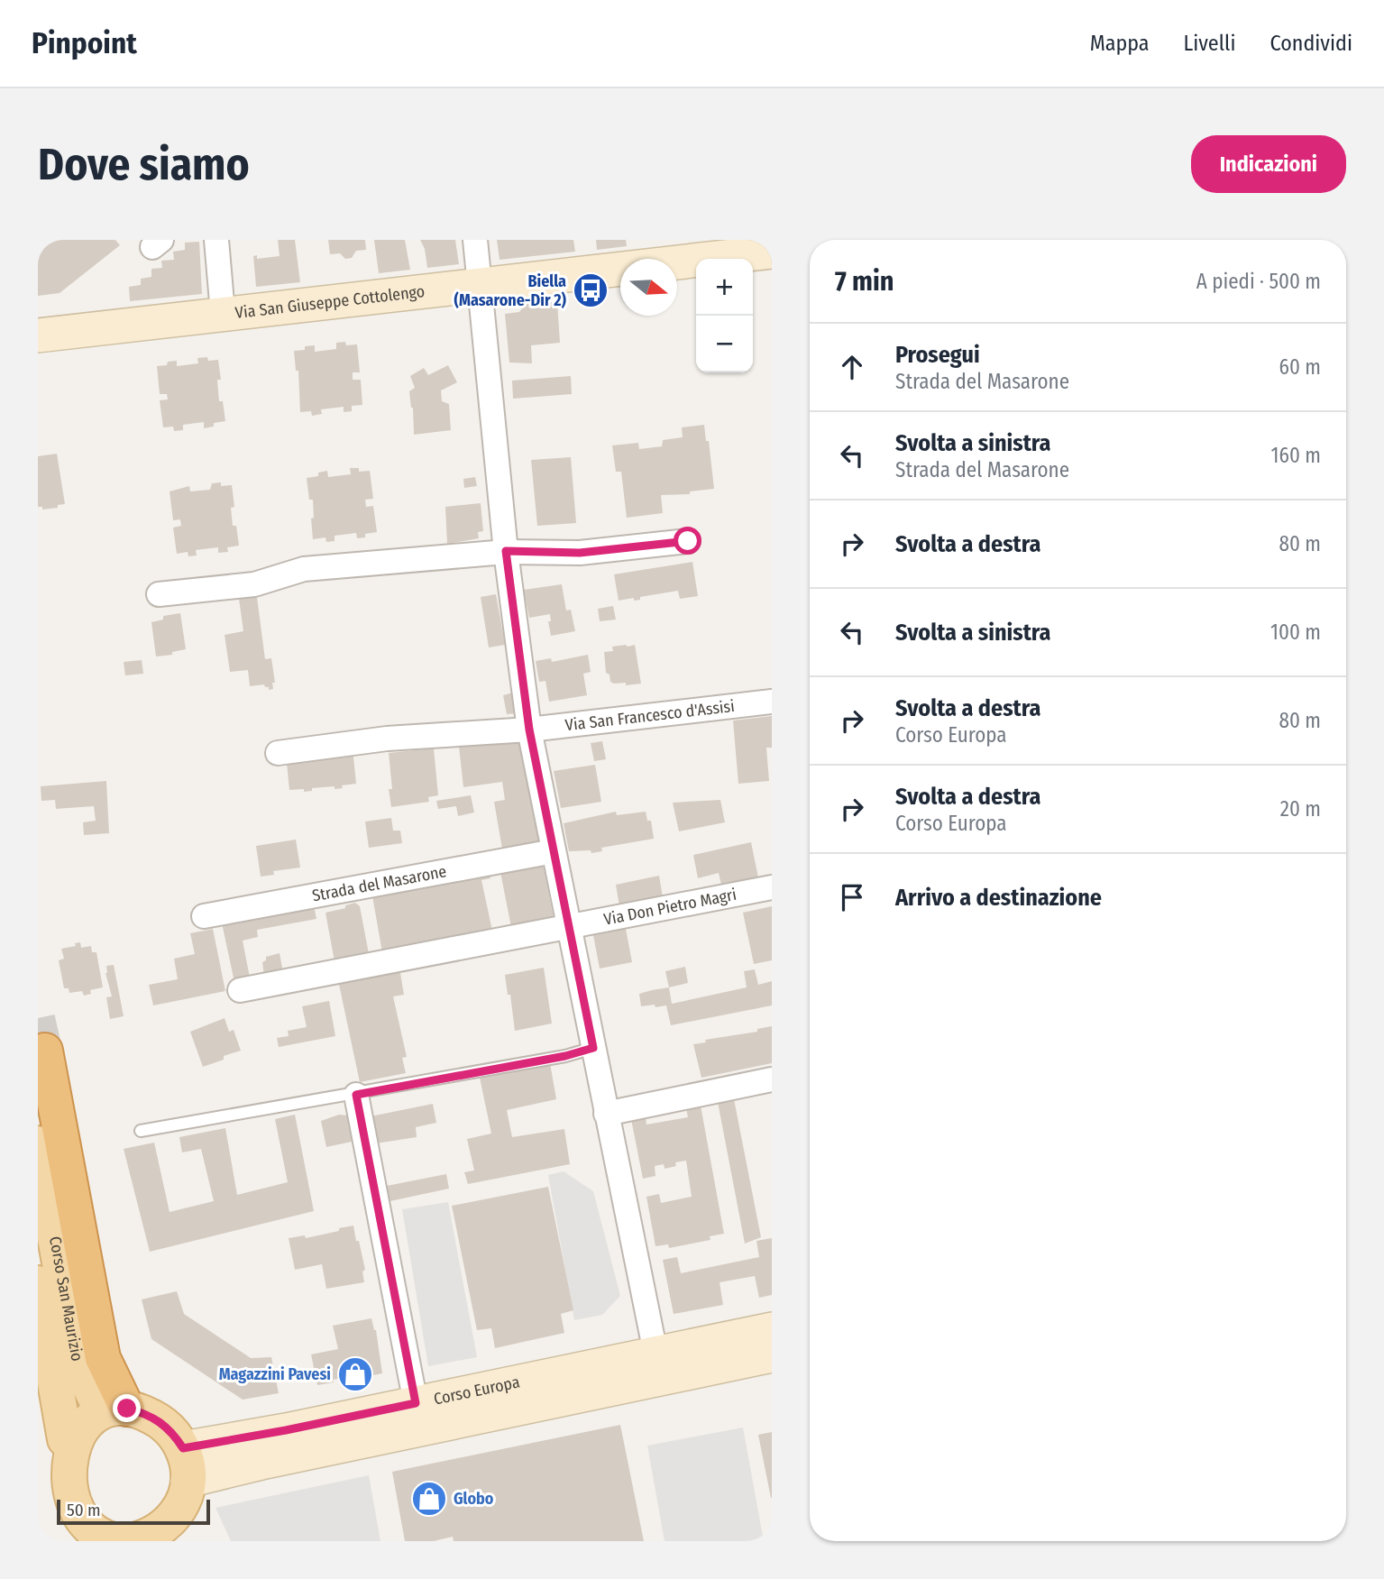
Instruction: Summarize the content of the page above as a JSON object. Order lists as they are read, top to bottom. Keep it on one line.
{"streets":{"main road":["Via San Giuseppe Cottolengo","Corso San Maurizio","Corso Europa"],"street":["Via San Francesco d'Assisi","Strada del Masarone","Via Don Pietro Magri"]},"places":{"bus stop":["Biella (Masarone-Dir 2)"],"shop":["Magazzini Pavesi","Globo"]},"scale_bar":"50 m","north":"right","page":{"header":"Pinpoint","nav":["Mappa","Livelli","Condividi"],"buttons":"Indicazioni","title":"Dove siamo","heading":["7 min","A piedi · 500 m"],"map_buttons":["+","−"],"list":[["Prosegui","Strada del Masarone","60 m"],["Svolta a sinistra","Strada del Masarone","160 m"],["Svolta a destra","80 m"],["Svolta a sinistra","100 m"],["Svolta a destra","Corso Europa","80 m"],["Svolta a destra","Corso Europa","20 m"],"Arrivo a destinazione"],"scale":"50 m"}}
